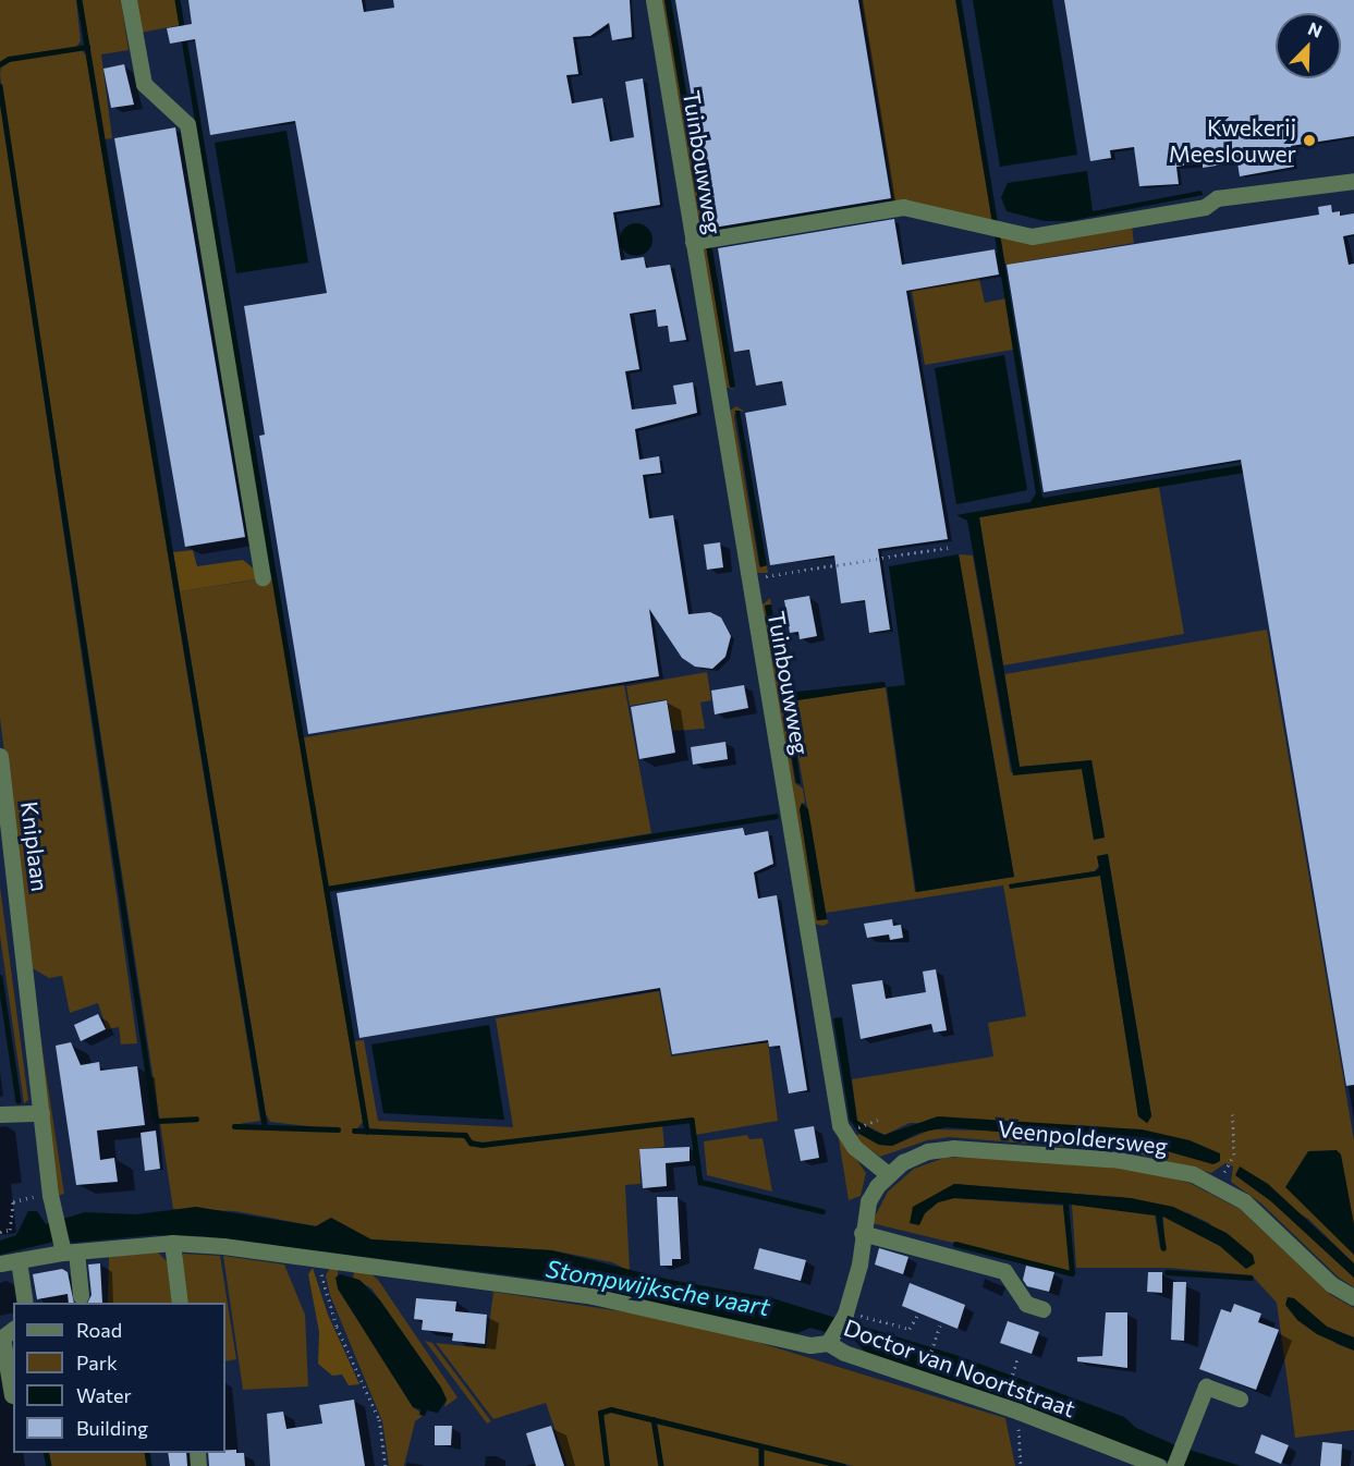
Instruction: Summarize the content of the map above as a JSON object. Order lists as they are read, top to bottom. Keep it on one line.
{"streets":{"street":["Tuinbouwweg","Kniplaan","Veenpoldersweg","Doctor van Noortstraat"]},"crossings":[["Tuinbouwweg","Veenpoldersweg"],["Kniplaan","Doctor van Noortstraat"]],"water":["Stompwijksche vaart"],"places":["Kwekerij Meeslouwer"],"legend":["Road","Park","Water","Building"],"north":"top right"}
